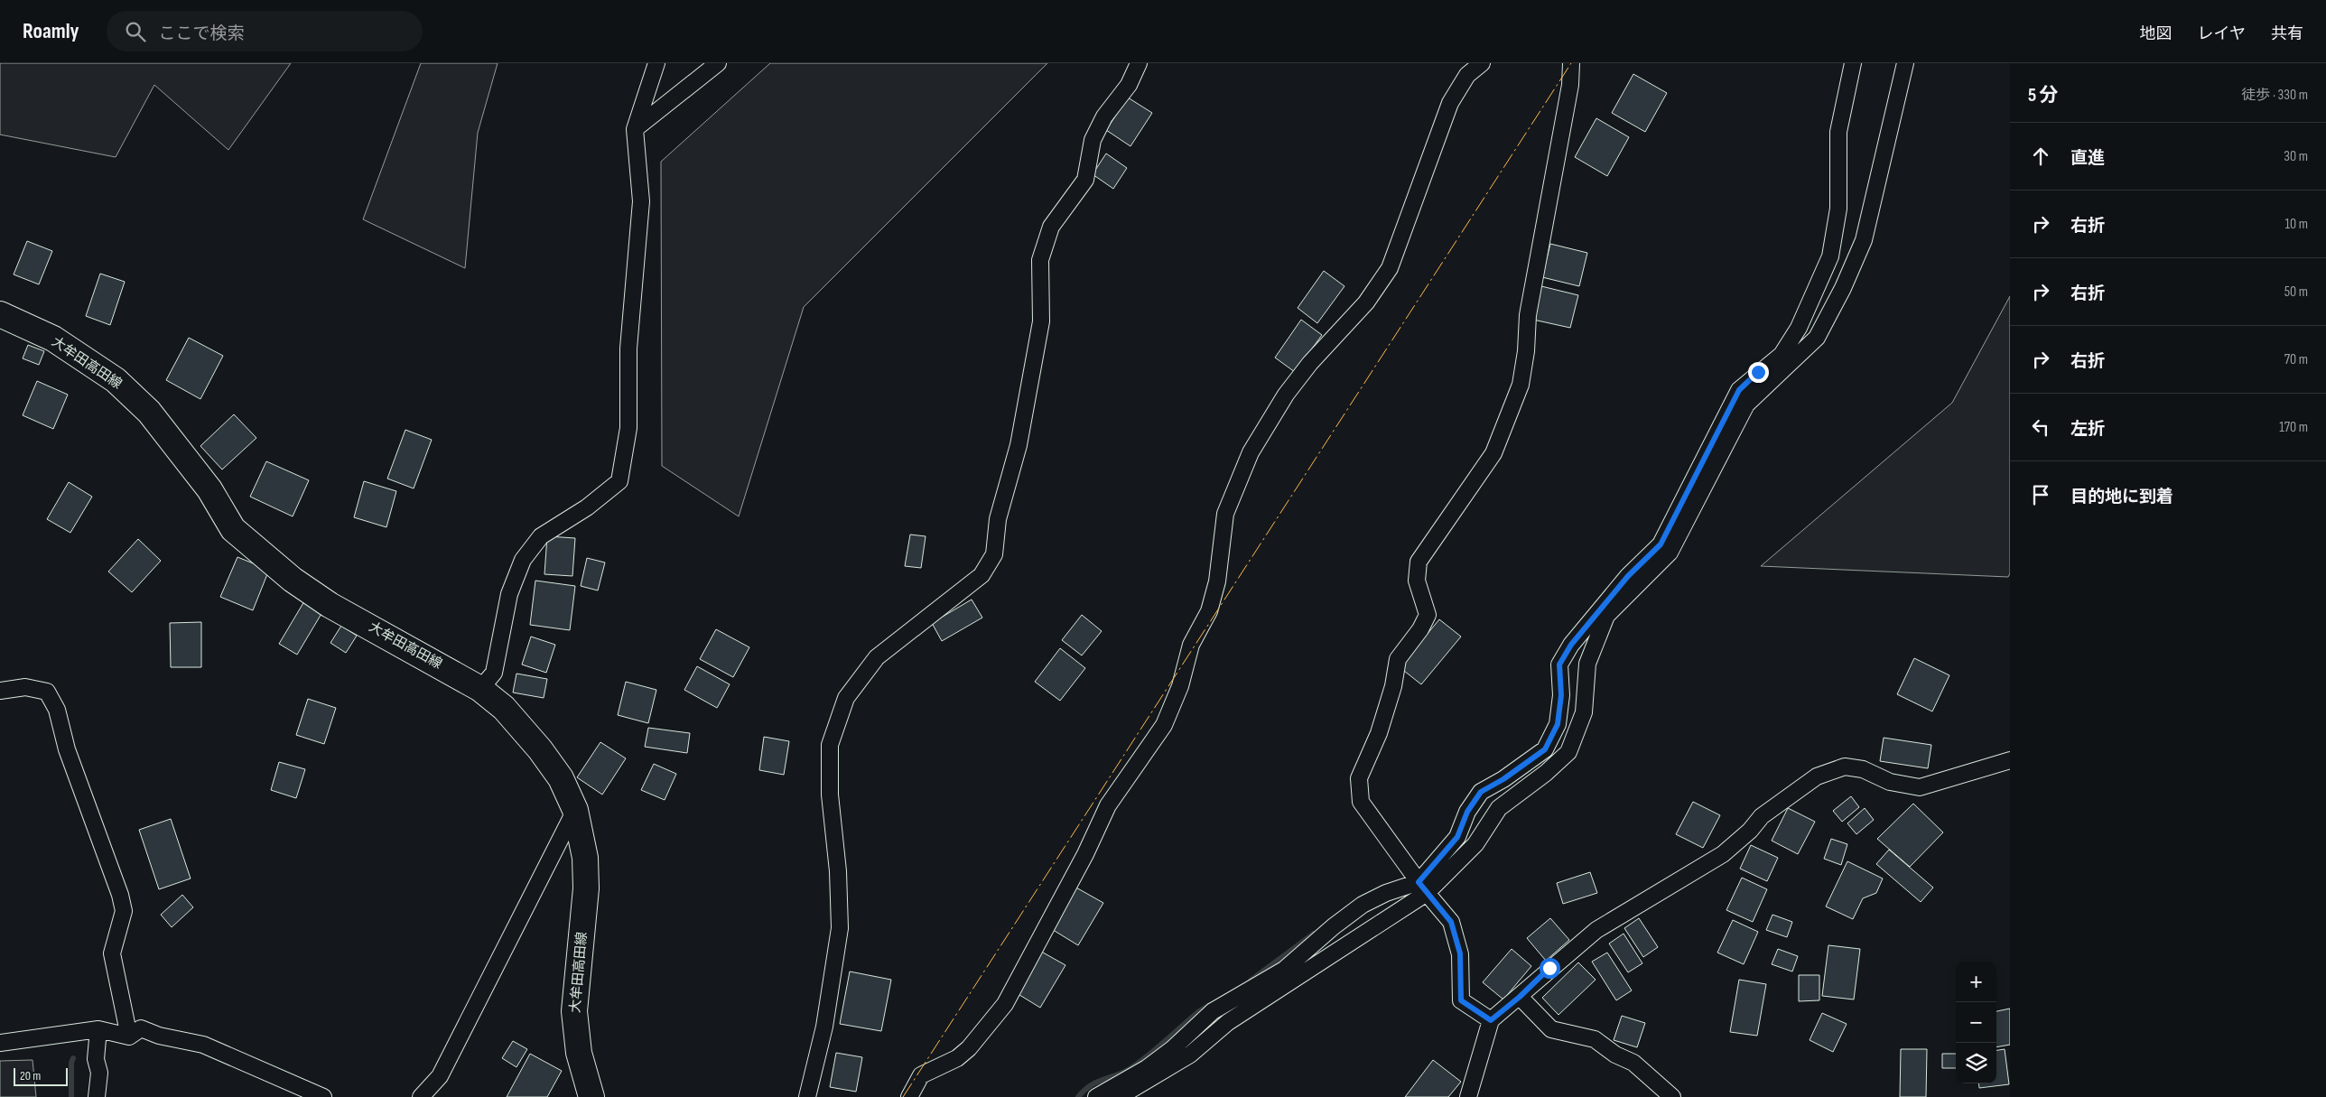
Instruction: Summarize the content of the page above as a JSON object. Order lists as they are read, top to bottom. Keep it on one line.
{"streets":{"main road":["大牟田高田線"]},"scale_bar":"20 m","page":{"header":"Roamly","search":"ここで検索","nav":["地図","レイヤ","共有"],"heading":["5 分","徒歩 · 330 m"],"list":[["直進","30 m"],["右折","10 m"],["右折","50 m"],["右折","70 m"],["左折","170 m"],"目的地に到着"],"map_buttons":["+","−"],"scale":"20 m"}}
